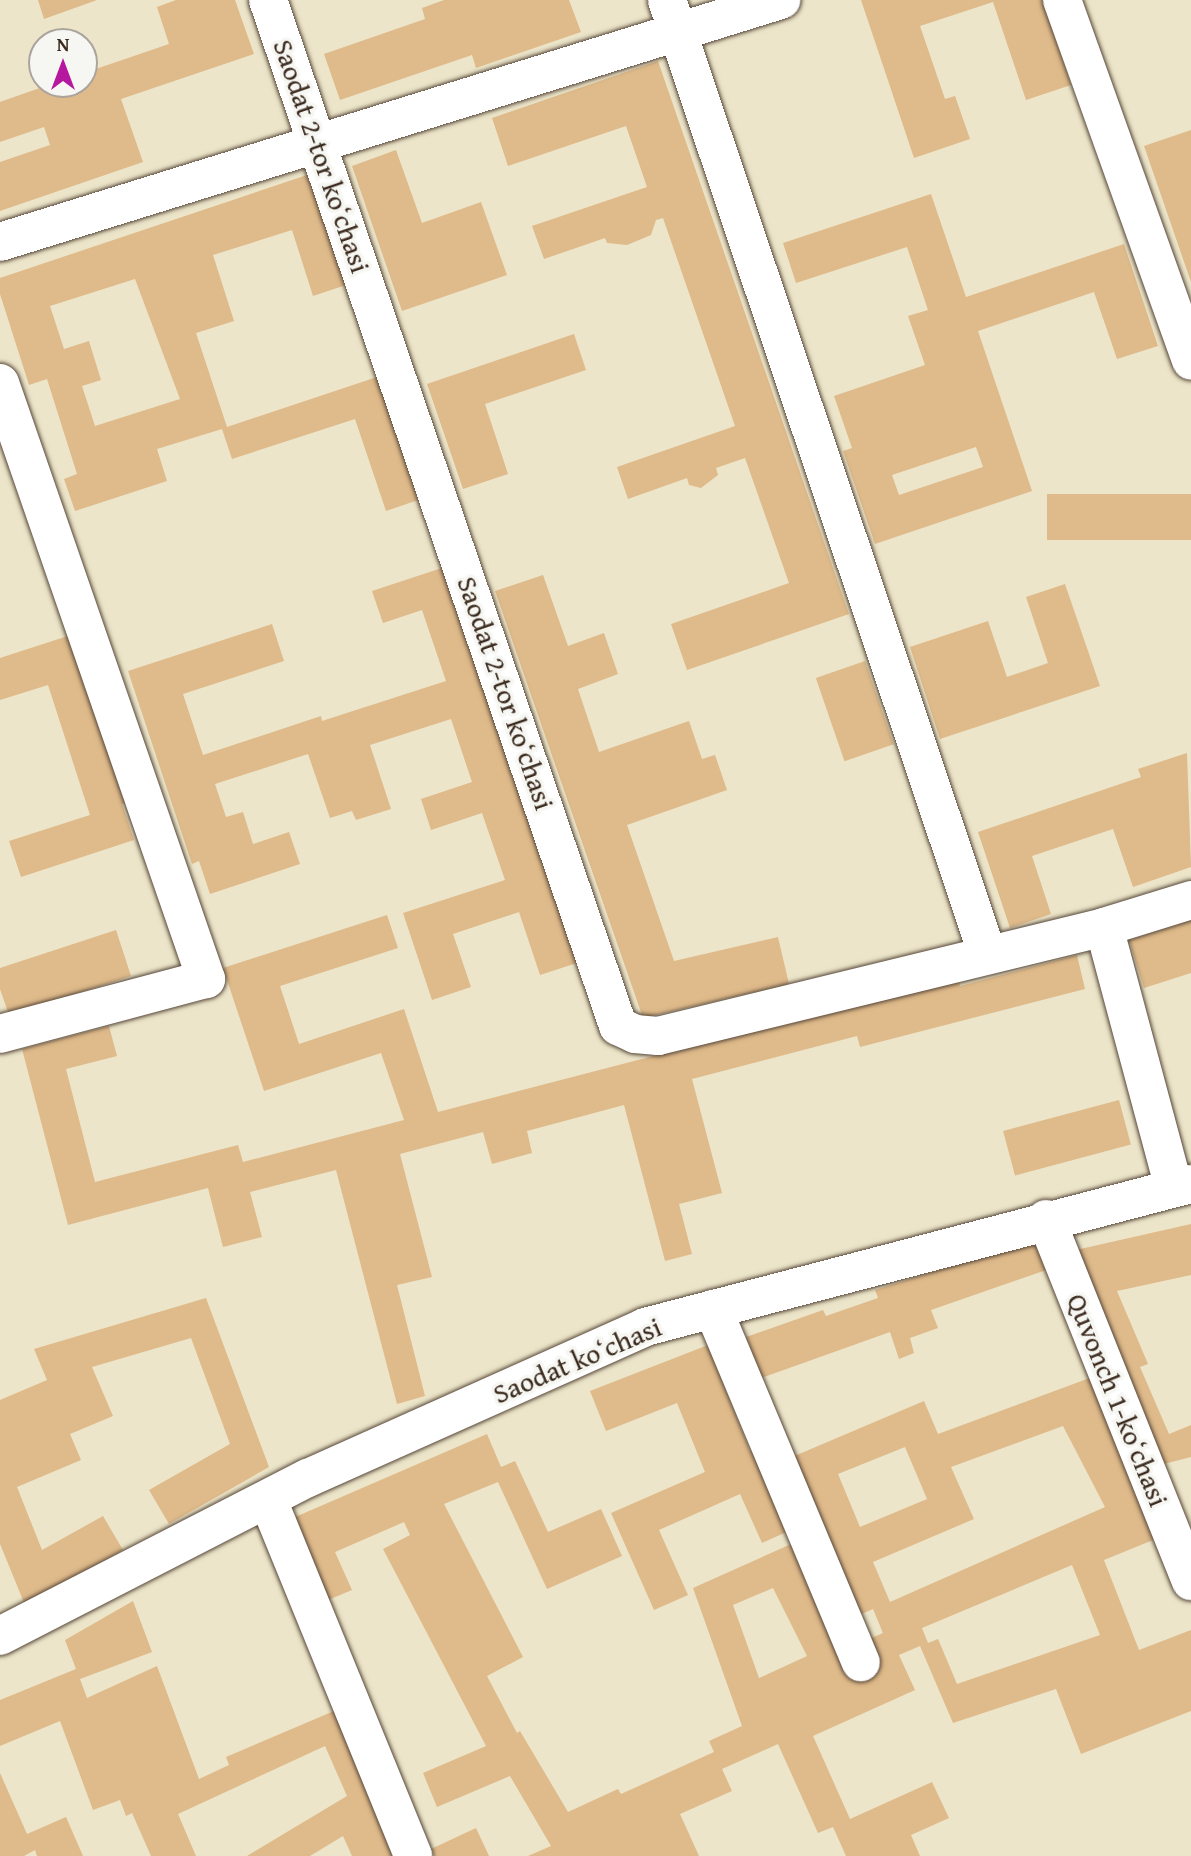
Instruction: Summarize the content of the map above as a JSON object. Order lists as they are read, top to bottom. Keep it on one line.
{"streets":{"street":["Saodat 2-tor koʻchasi","Saodat koʻchasi","Quvonch 1-koʻchasi"]},"crossings":[["Saodat koʻchasi","Quvonch 1-koʻchasi"]],"north":"top"}
